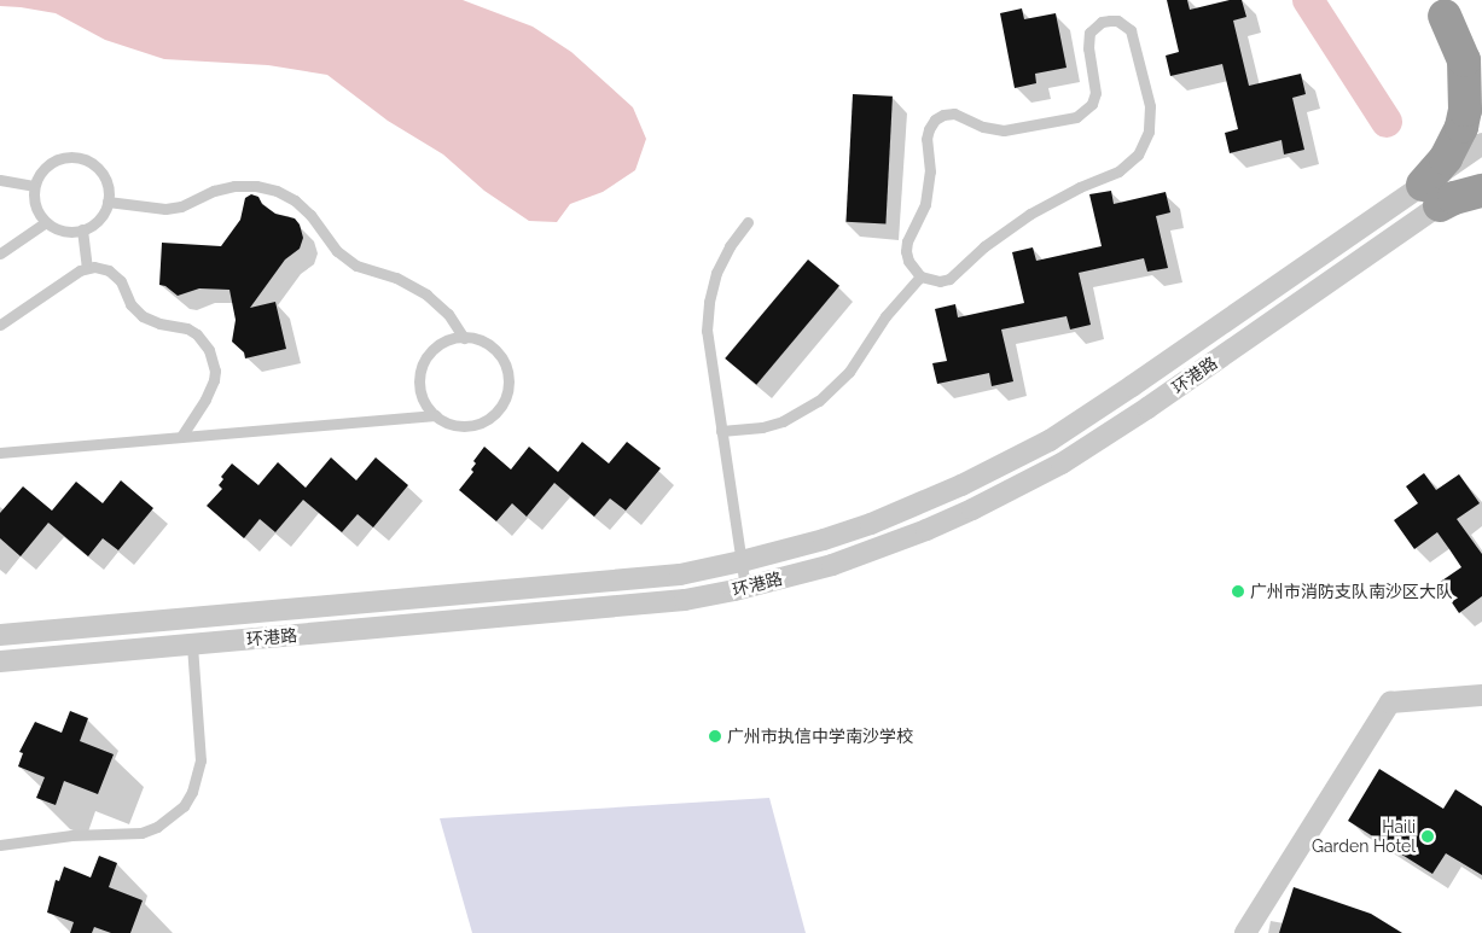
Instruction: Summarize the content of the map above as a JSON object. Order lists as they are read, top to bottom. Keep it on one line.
{"streets":{"street":["环港路"]},"places":["广州市消防支队南沙区大队","广州市执信中学南沙学校","Haili Garden Hotel"]}
